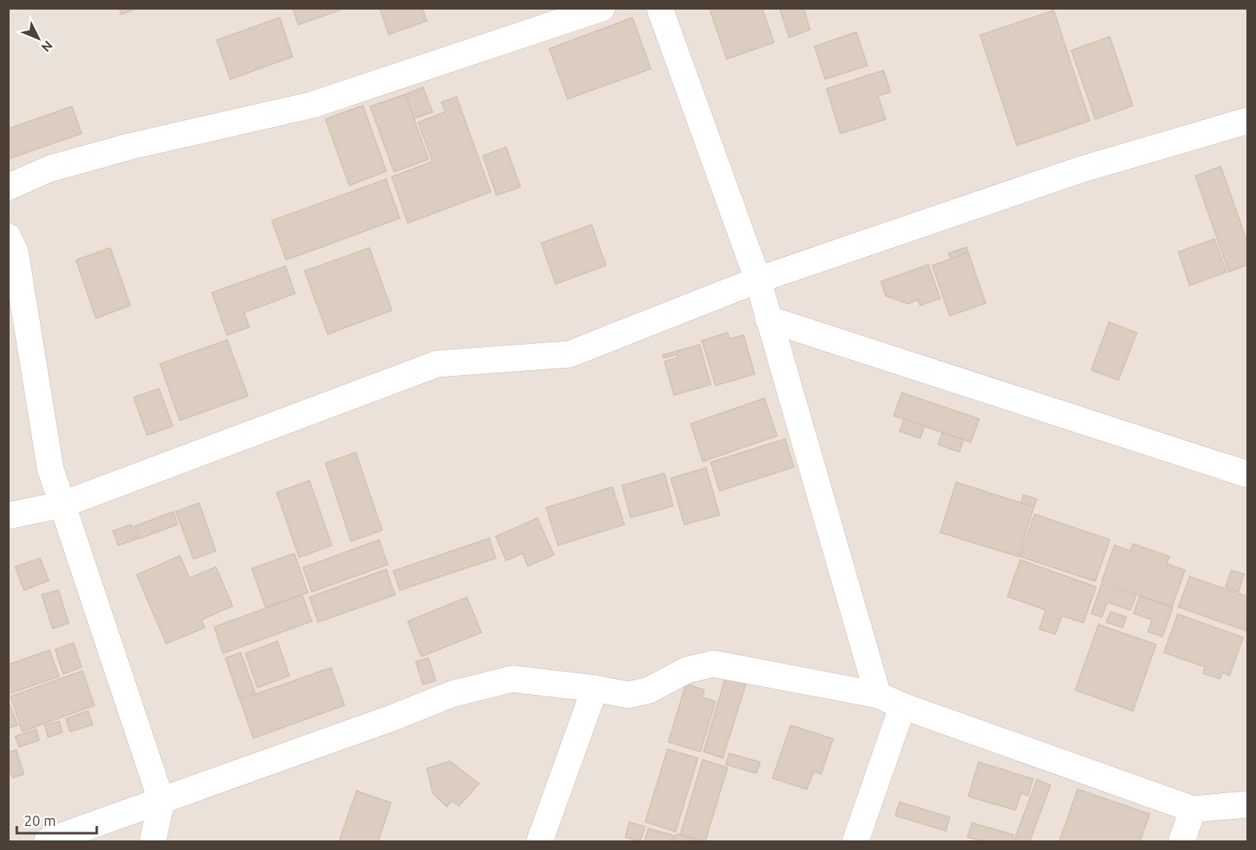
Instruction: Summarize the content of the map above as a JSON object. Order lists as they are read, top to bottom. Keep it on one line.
{"scale_bar":"20 m","north":"bottom right"}
